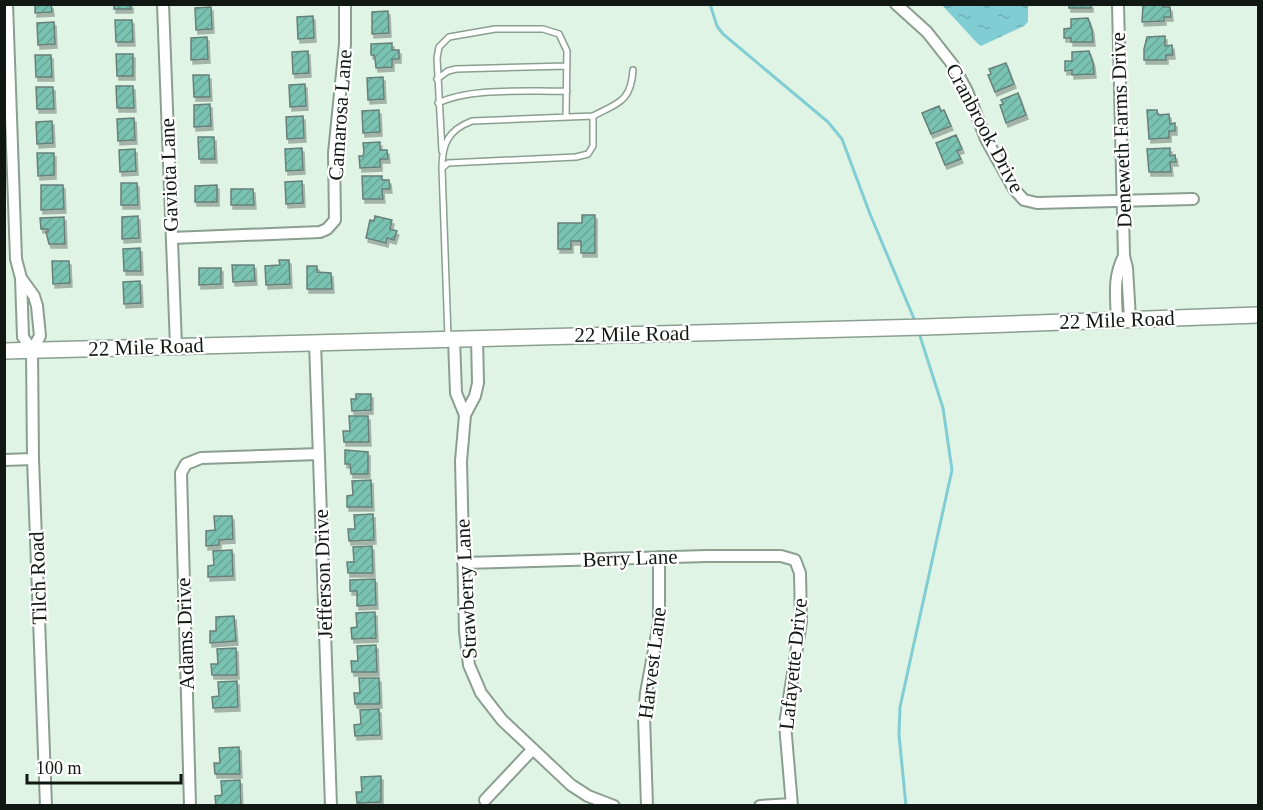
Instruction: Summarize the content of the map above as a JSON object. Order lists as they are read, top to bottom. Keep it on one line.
{"streets":{"street":["Camarosa Lane","Cranbrook Drive","Deneweth Farms Drive","Gaviota Lane","22 Mile Road","Berry Lane","Jefferson Drive","Tilch Road","Strawberry Lane","Adams Drive","Harvest Lane","Lafayette Drive"]},"crossings":[["Camarosa Lane","Gaviota Lane"],["Cranbrook Drive","Deneweth Farms Drive"],["Deneweth Farms Drive","22 Mile Road"],["Gaviota Lane","22 Mile Road"],["22 Mile Road","Jefferson Drive"],["22 Mile Road","Tilch Road"],["22 Mile Road","Strawberry Lane"],["Berry Lane","Strawberry Lane"],["Berry Lane","Harvest Lane"],["Berry Lane","Lafayette Drive"],["Jefferson Drive","Adams Drive"]],"scale_bar":"100 m"}
